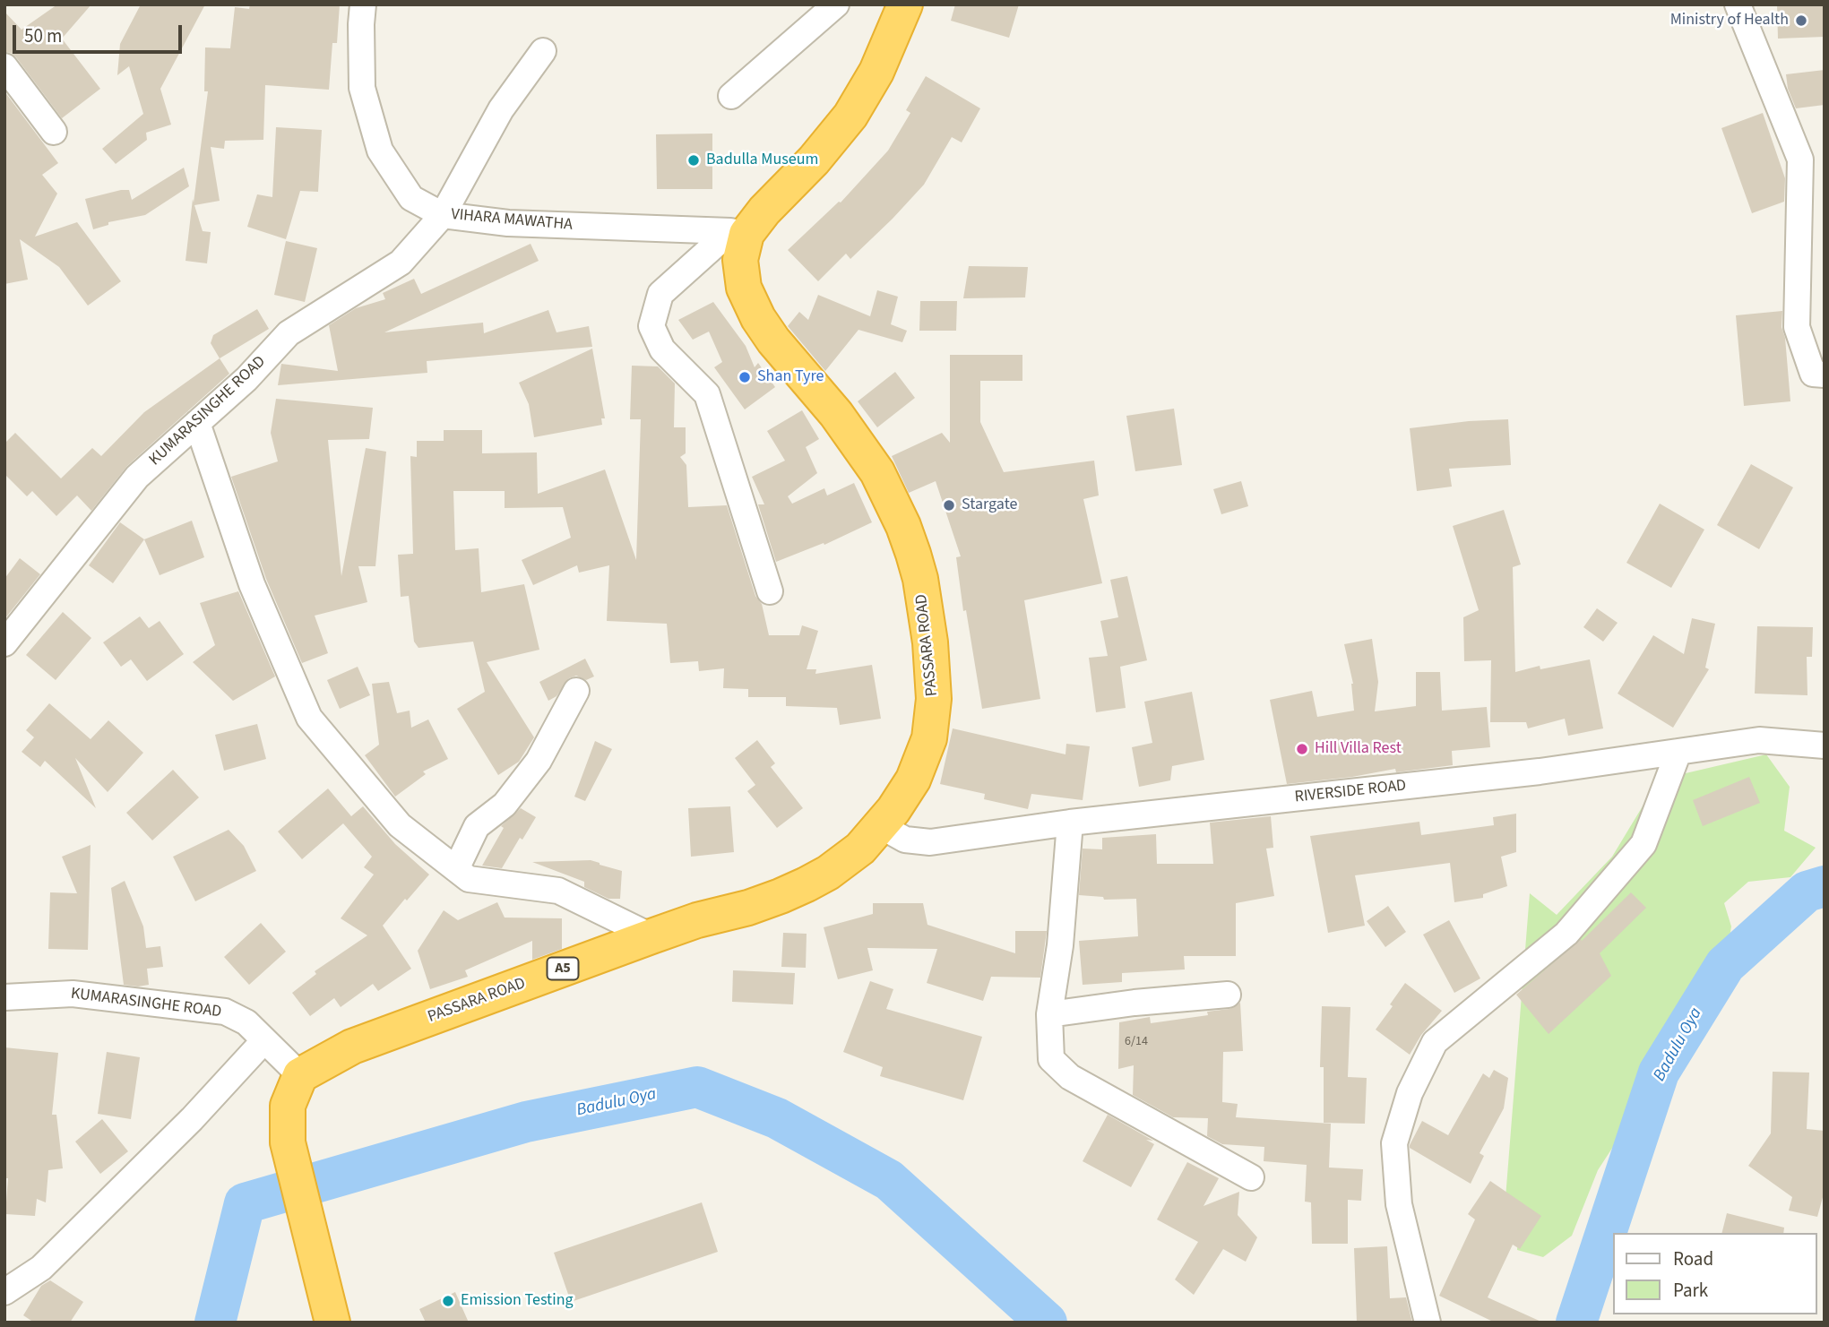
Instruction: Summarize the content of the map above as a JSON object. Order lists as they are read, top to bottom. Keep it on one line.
{"streets":{"highway":["PASSARA ROAD","A5"],"street":["VIHARA MAWATHA","KUMARASINGHE ROAD","RIVERSIDE ROAD"]},"crossings":[["VIHARA MAWATHA","KUMARASINGHE ROAD"],["VIHARA MAWATHA","PASSARA ROAD"],["KUMARASINGHE ROAD","PASSARA ROAD"],["PASSARA ROAD","RIVERSIDE ROAD"]],"water":["Badulu Oya"],"places":["Ministry of Health","Badulla Museum","Shan Tyre","Stargate","Hill Villa Rest","Emission Testing"],"house_numbers":["6/14"],"legend":["Road","Park"],"scale_bar":"50 m"}
